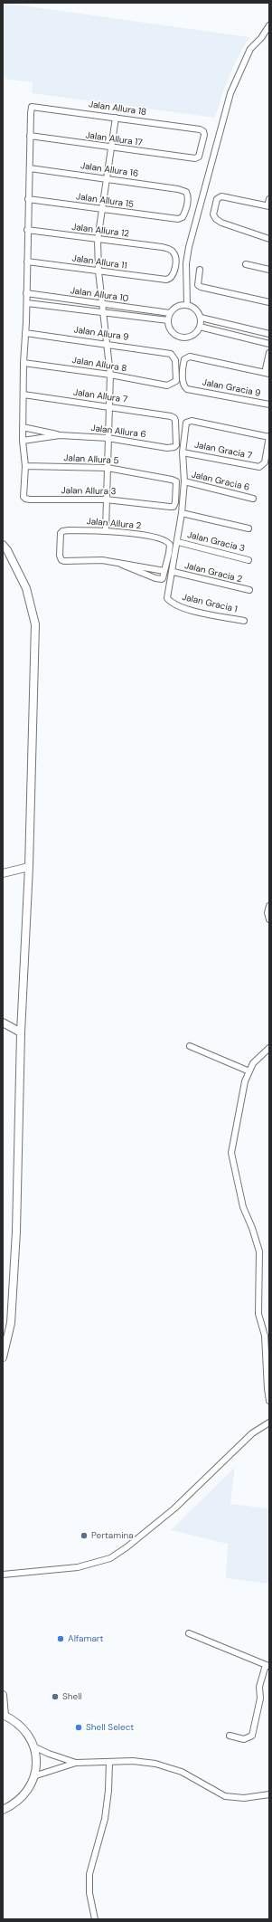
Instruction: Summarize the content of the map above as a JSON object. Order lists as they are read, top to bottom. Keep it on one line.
{"streets":{"street":["Jalan Allura 18","Jalan Allura 17","Jalan Allura 16","Jalan Allura 15","Jalan Allura 12","Jalan Allura 11","Jalan Allura 10","Jalan Allura 9","Jalan Allura 8","Jalan Gracia 9","Jalan Allura 7","Jalan Allura 6","Jalan Gracia 7","Jalan Allura 5","Jalan Gracia 6","Jalan Allura 3","Jalan Allura 2","Jalan Gracia 3","Jalan Gracia 2","Jalan Gracia 1"]},"crossings":[["Jalan Allura 18","Jalan Allura 17"],["Jalan Allura 16","Jalan Allura 15"],["Jalan Allura 12","Jalan Allura 11"],["Jalan Allura 9","Jalan Allura 8"],["Jalan Allura 7","Jalan Allura 6"],["Jalan Allura 5","Jalan Allura 3"],["Jalan Gracia 2","Jalan Gracia 1"]],"places":["Pertamina","Alfamart","Shell","Shell Select"]}
